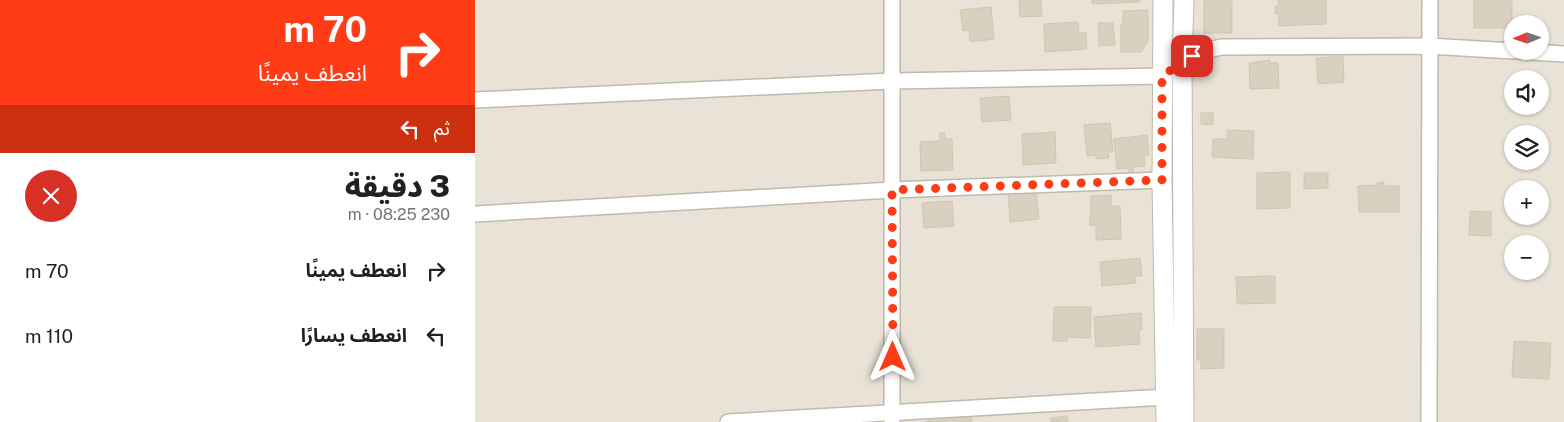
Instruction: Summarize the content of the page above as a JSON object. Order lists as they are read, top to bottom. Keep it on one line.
{"north":"left","page":{"turn":["70 m","انعطف يمينًا"],"map_buttons":["+","−"],"then":"ثم","heading":["3 دقيقة","230 m · 08:25"],"list":[{"name":"انعطف يمينًا","value":"70 m"},{"name":"انعطف يسارًا","value":"110 m"}]}}
